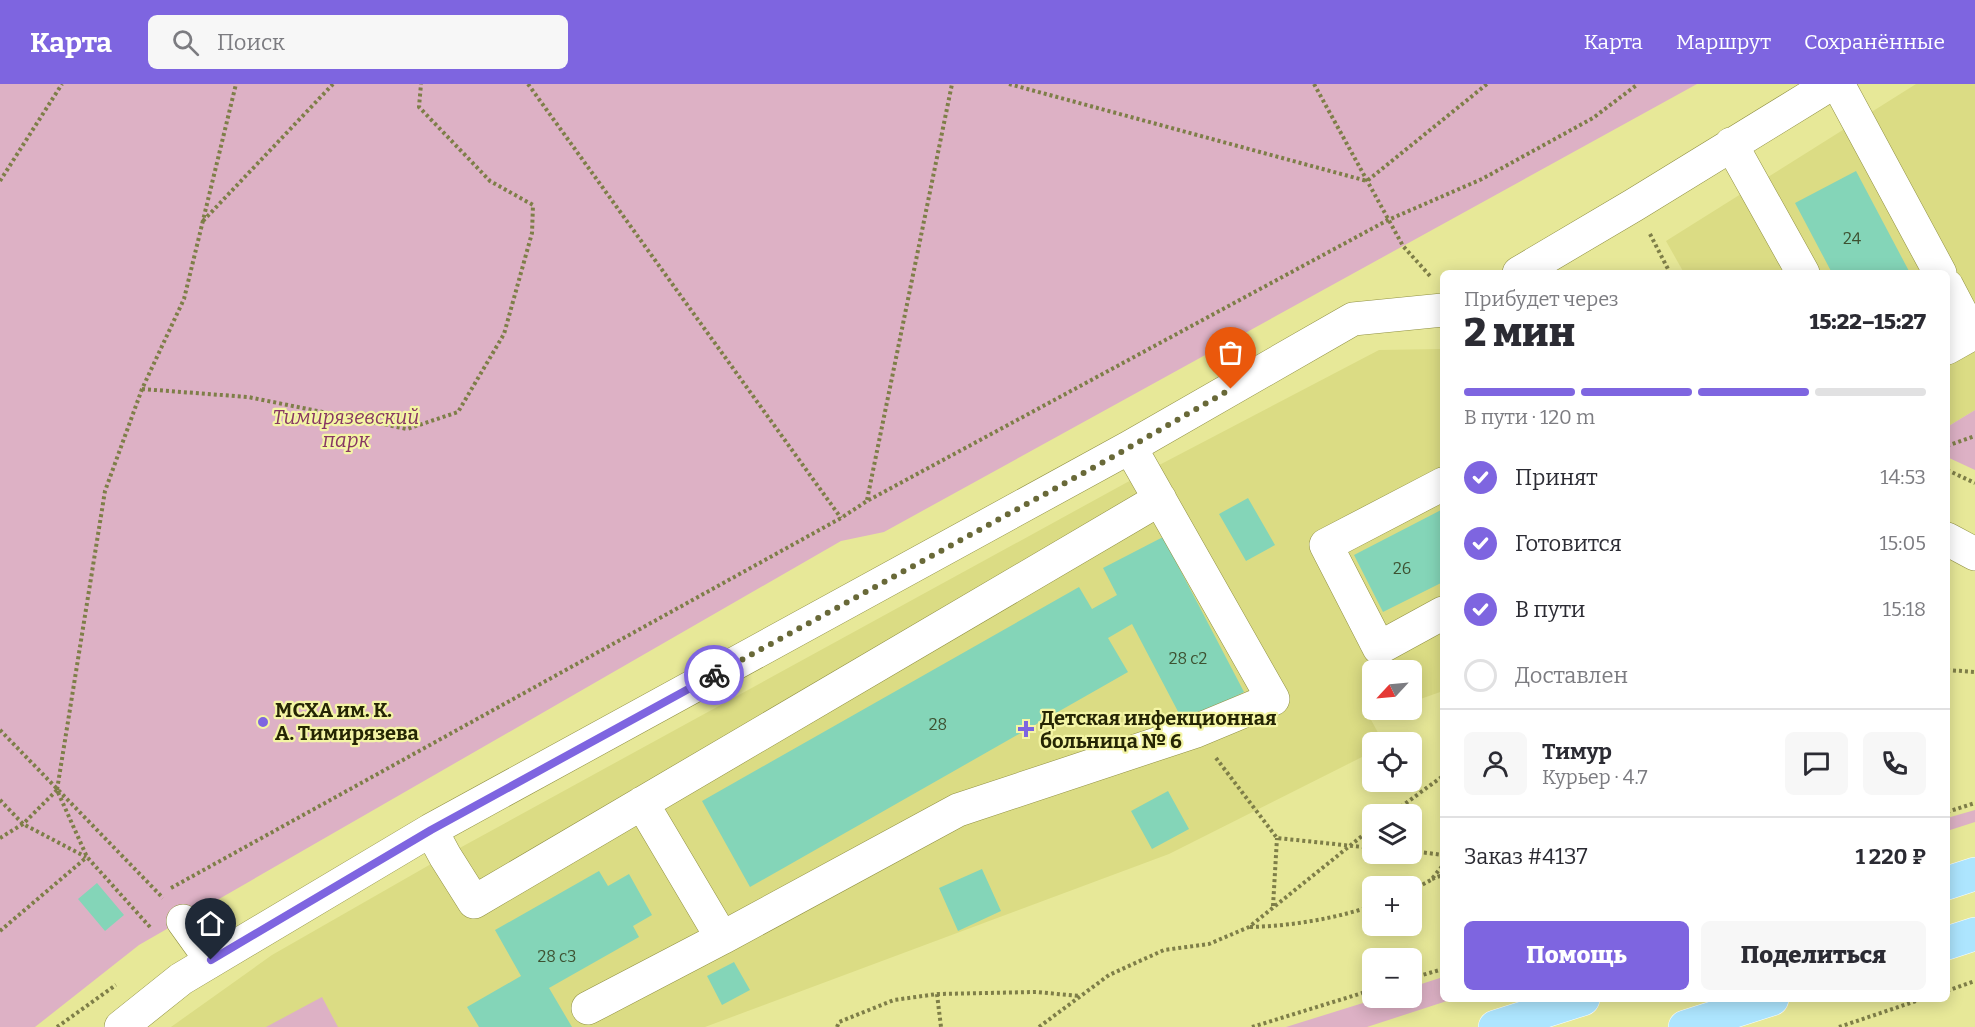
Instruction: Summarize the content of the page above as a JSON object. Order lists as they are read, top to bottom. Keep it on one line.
{"parks":["Тимирязевский парк"],"places":{"other":["МСХА им. К. А. Тимирязева"],"health":["Детская инфекционная больница № 6"]},"house_numbers":["24","26","28 с2","28","28 с3"],"north":"bottom left","page":{"header":"Карта","search":"Поиск","nav":["Карта","Маршрут","Сохранённые"],"heading":["2 мин","Прибудет через","15:22–15:27"],"panel":["Тимур","Курьер · 4.7","Заказ #4137","1 220 ₽"],"bar":"В пути · 120 m","list":[["Принят","14:53"],["Готовится","15:05"],["В пути","15:18"],"Доставлен"],"map_buttons":["+","−"],"buttons":["Помощь","Поделиться"]}}
